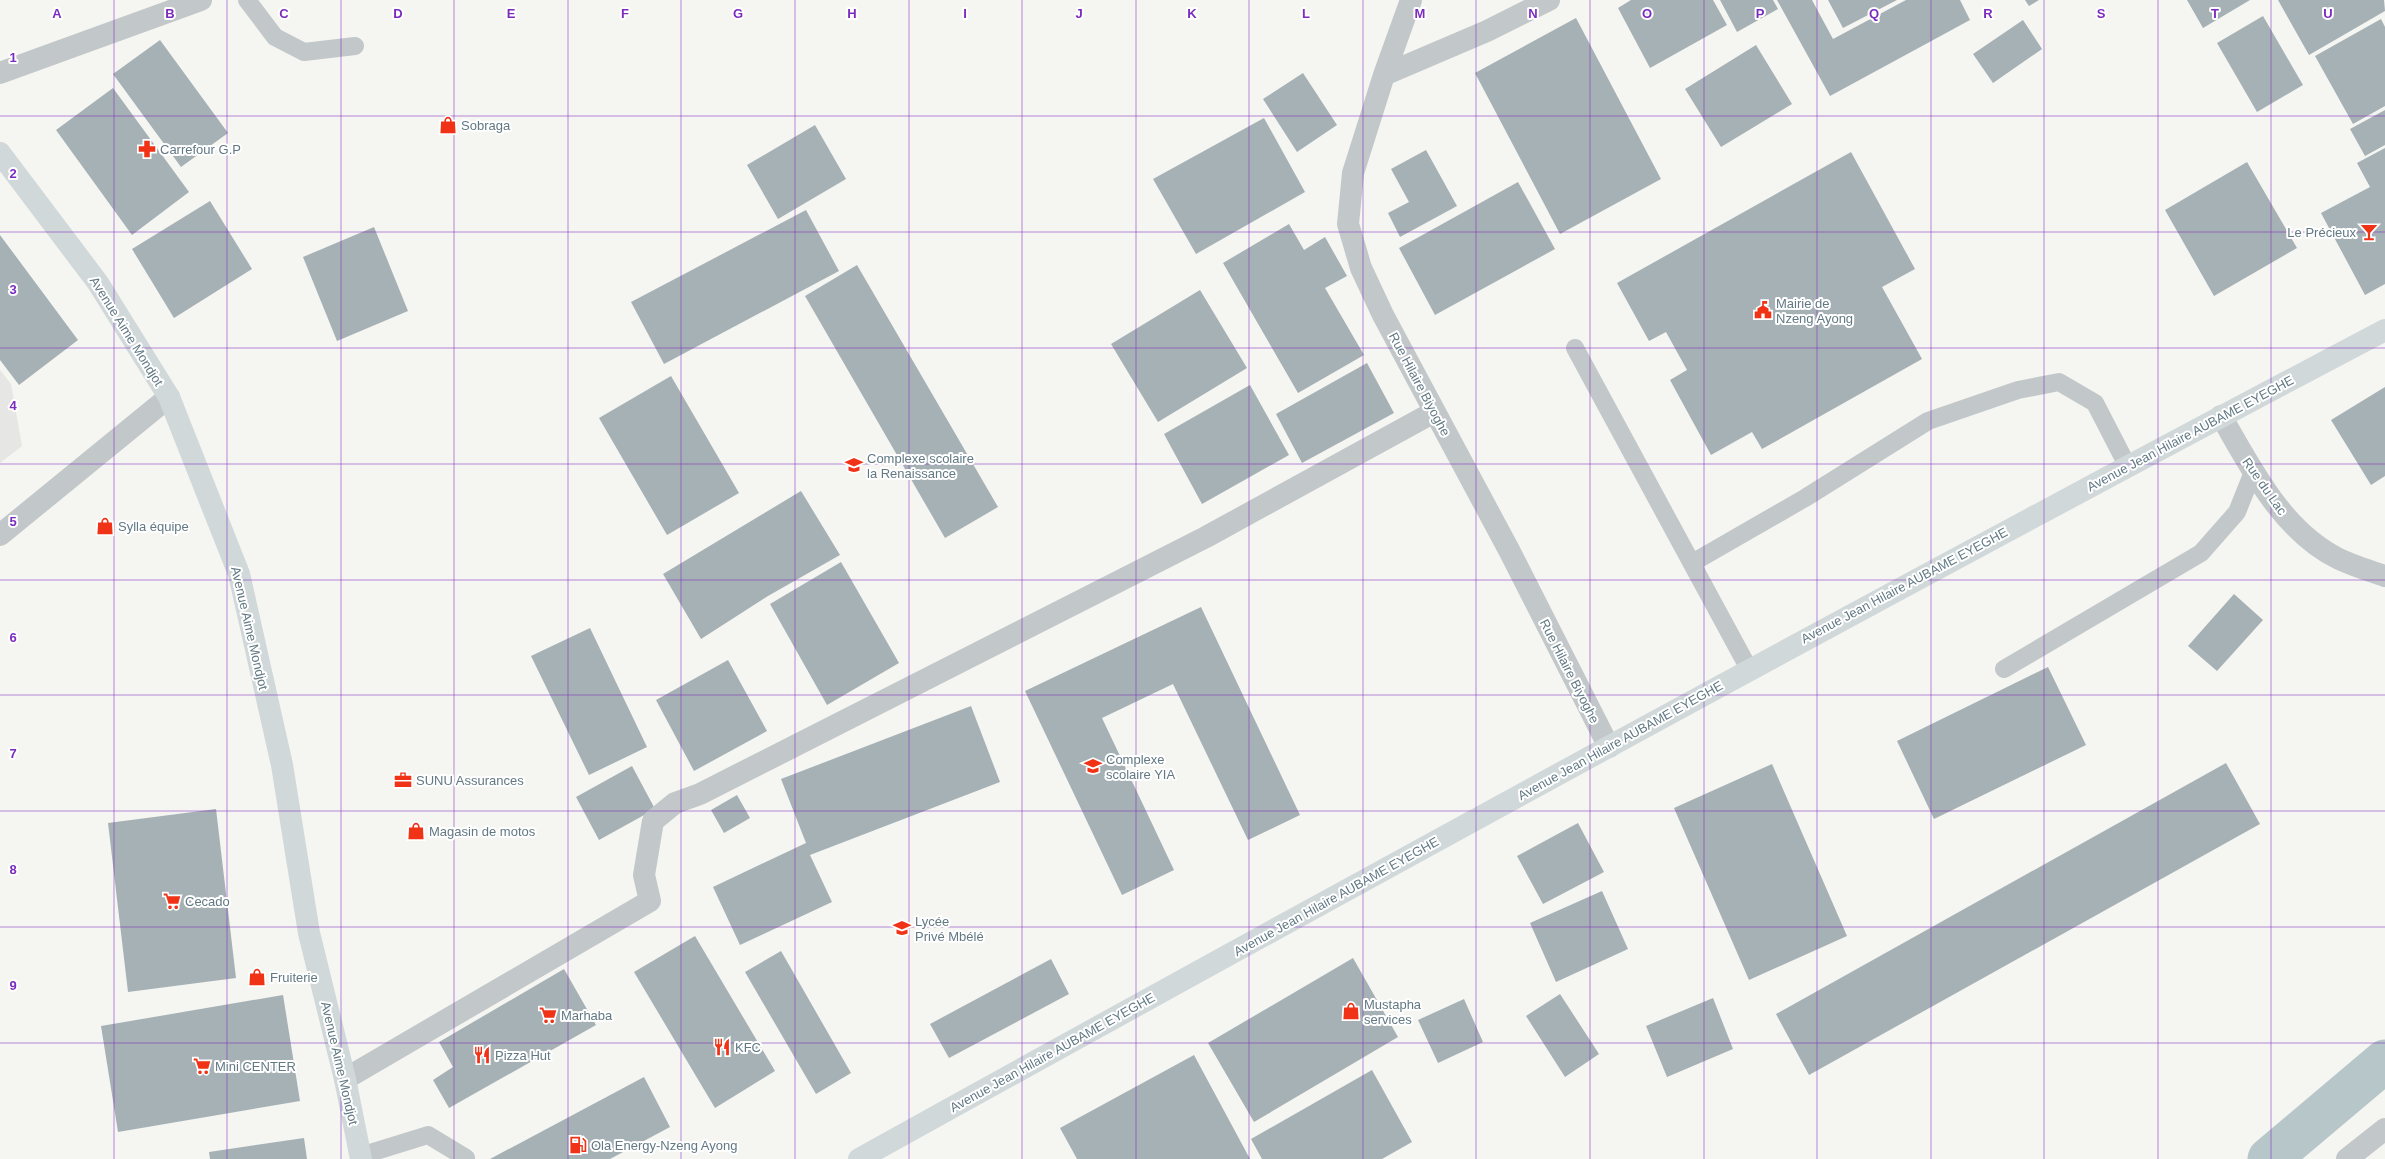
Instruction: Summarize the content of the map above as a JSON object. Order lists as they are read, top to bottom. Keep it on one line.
{"streets":{"main road":["Avenue Aime Mondjot","Avenue Jean Hilaire AUBAME EYEGHE"],"street":["Rue Hilaire Biyoghe","Rue du Lac"]},"crossings":[["Rue Hilaire Biyoghe","Avenue Jean Hilaire AUBAME EYEGHE"],["Avenue Jean Hilaire AUBAME EYEGHE","Rue du Lac"]],"places":{"shop":["Sobraga","Sylla équipe","Magasin de motos","Fruiterie","Mustapha services"],"pharmacy":["Carrefour G.P"],"bar":["Le Précieux"],"public building":["Mairie de Nzeng Ayong"],"school or university":["Complexe scolaire la Renaissance","Complexe scolaire YIA","Lycée Privé Mbélé"],"office":["SUNU Assurances"],"supermarket":["Cecado","Marhaba","Mini CENTER"],"restaurant":["KFC","Pizza Hut"],"fuel station":["Ola Energy-Nzeng Ayong"]},"grid":{"columns":["A","B","C","D","E","F","G","H","I","J","K","L","M","N","O","P","Q","R","S","T","U"],"rows":["1","2","3","4","5","6","7","8","9"]}}
